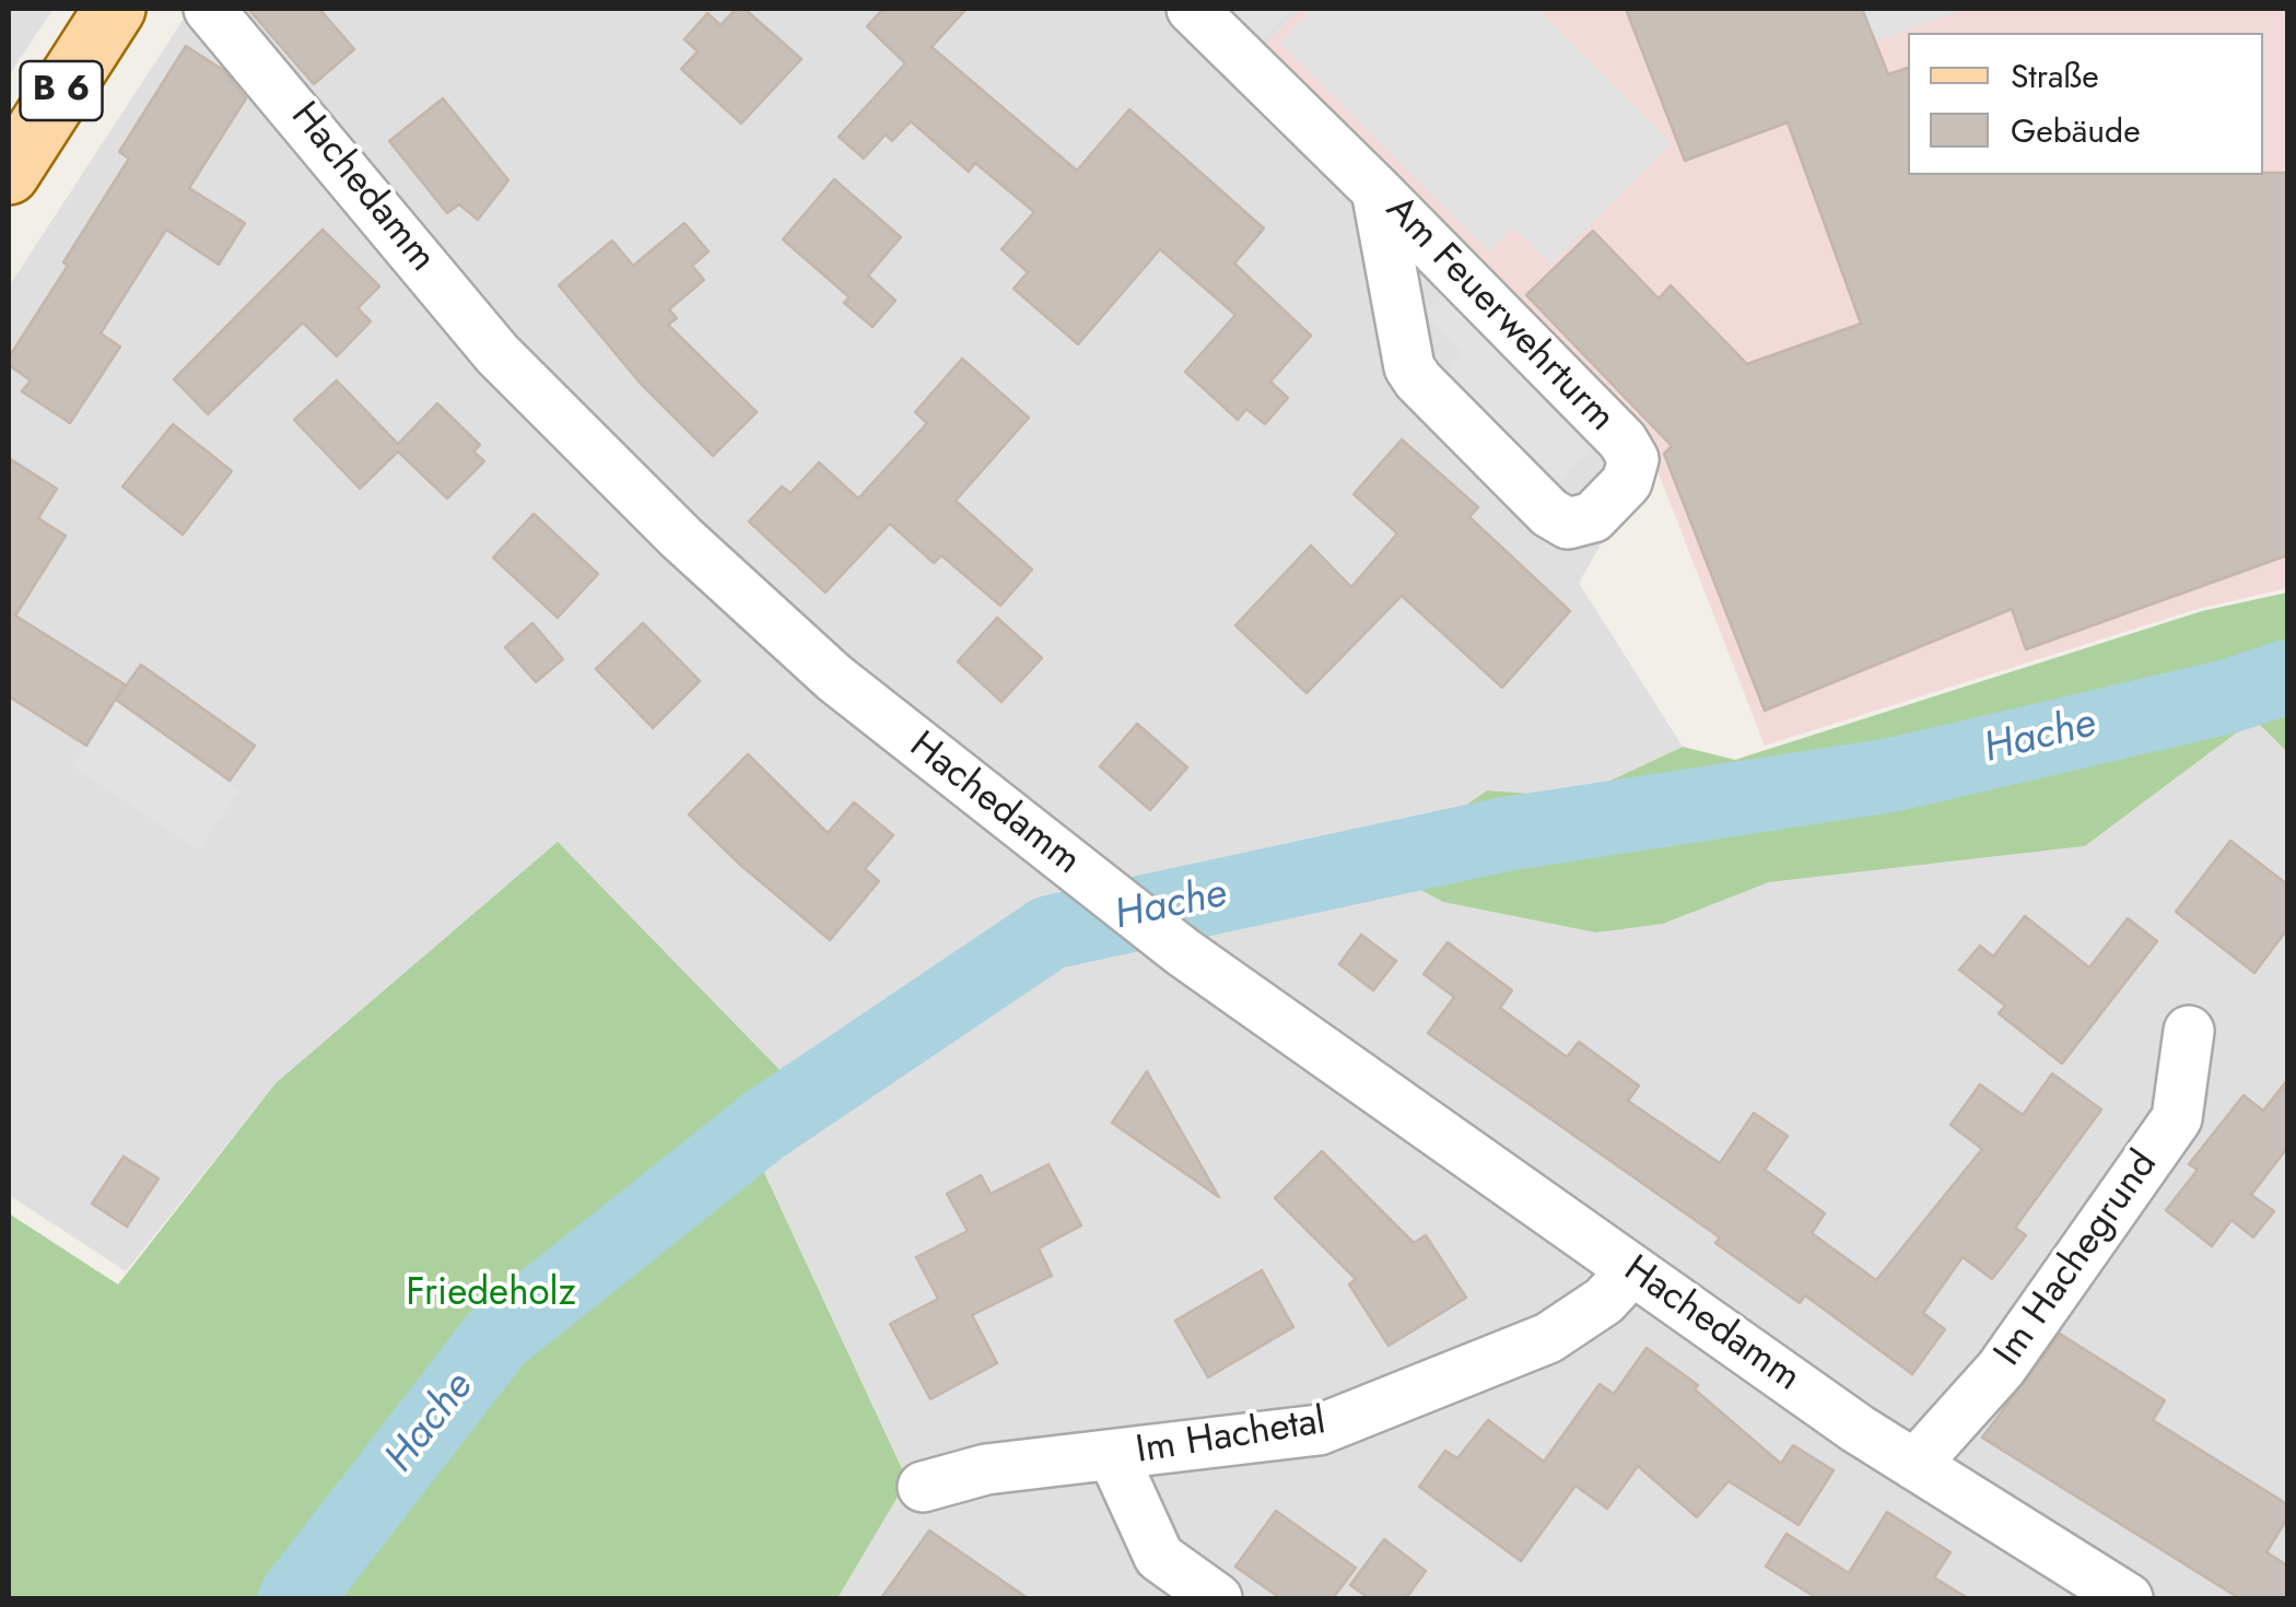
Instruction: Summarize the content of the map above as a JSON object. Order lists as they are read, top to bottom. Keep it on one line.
{"streets":{"main road":["B 6"],"street":["Hachedamm","Am Feuerwehrturm","Im Hachegrund","Im Hachetal"]},"crossings":[["Hachedamm","Im Hachegrund"],["Hachedamm","Im Hachetal"]],"water":["Hache"],"parks":["Friedeholz"],"legend":["Straße","Gebäude"]}
